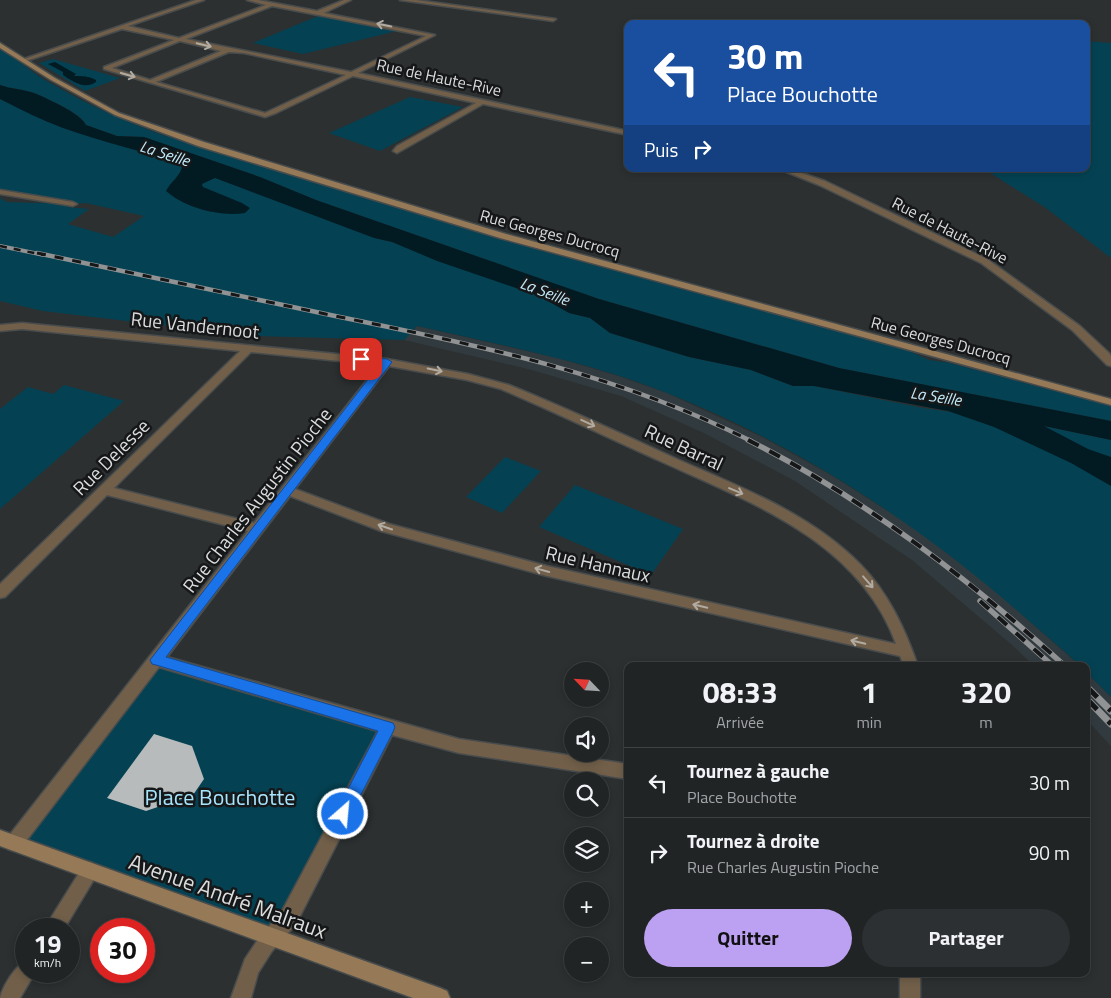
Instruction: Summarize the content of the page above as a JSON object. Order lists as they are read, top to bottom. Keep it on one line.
{"streets":{"street":["Rue de Haute-Rive","Rue Georges Ducrocq","Rue Vandernoot","Rue Barral","Rue Delesse","Rue Charles Augustin Pioche","Rue Hannaux","Avenue André Malraux"]},"crossings":[["Rue Vandernoot","Rue Barral"],["Rue Vandernoot","Rue Delesse"],["Rue Vandernoot","Rue Charles Augustin Pioche"],["Rue Barral","Rue Charles Augustin Pioche"],["Rue Barral","Rue Hannaux"],["Rue Charles Augustin Pioche","Rue Hannaux"]],"one_way":["Rue Barral","Rue Hannaux"],"water":["La Seille"],"parks":["Place Bouchotte"],"north":"top left","page":{"turn":["30 m","Place Bouchotte"],"then":"Puis","map_buttons":["+","−"],"eta":["08:33","Arrivée","1","min","320","m"],"list":[{"name":"Tournez à gauche","note":"Place Bouchotte","value":"30 m"},{"name":"Tournez à droite","note":"Rue Charles Augustin Pioche","value":"90 m"}],"buttons":["Quitter","Partager"],"speed":"19 km/h","limit":"30"}}
